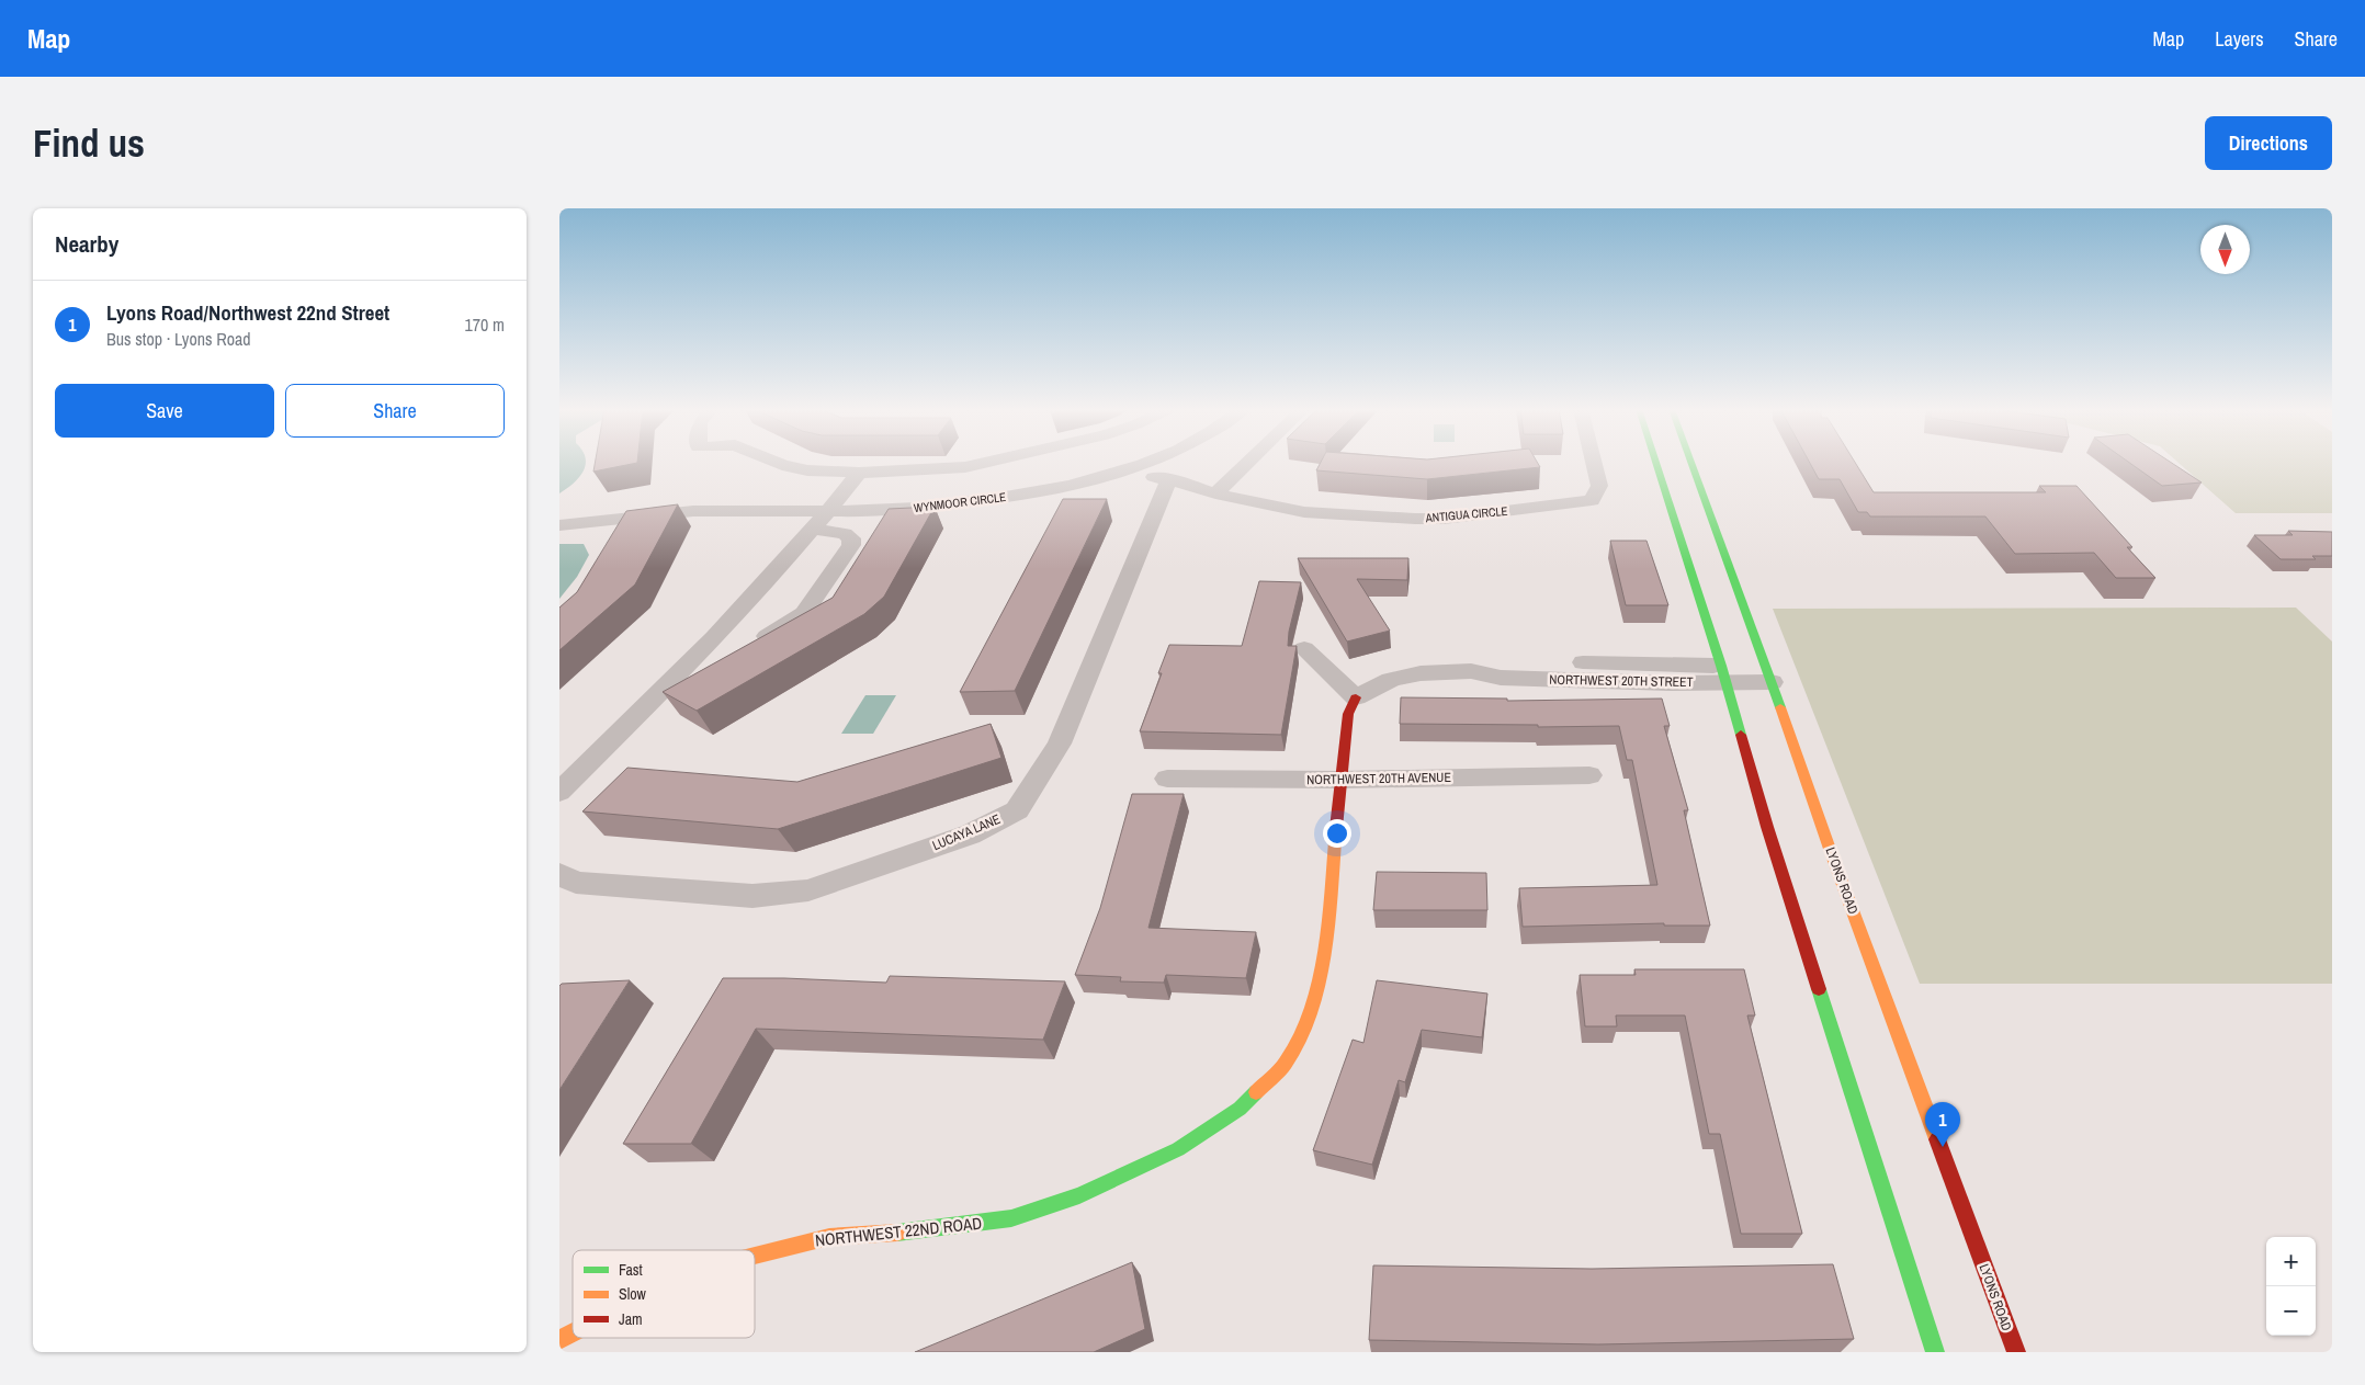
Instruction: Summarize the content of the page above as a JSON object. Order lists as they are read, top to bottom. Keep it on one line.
{"streets":{"main road":["LYONS ROAD","NORTHWEST 22ND ROAD"],"street":["WYNMOOR CIRCLE","ANTIGUA CIRCLE","NORTHWEST 20TH STREET","NORTHWEST 20TH AVENUE","LUCAYA LANE"]},"crossings":[["ANTIGUA CIRCLE","LUCAYA LANE"],["NORTHWEST 20TH STREET","LYONS ROAD"],["NORTHWEST 20TH STREET","NORTHWEST 22ND ROAD"],["NORTHWEST 20TH AVENUE","NORTHWEST 22ND ROAD"]],"legend":["Fast","Slow","Jam"],"north":"bottom","page":{"header":"Map","nav":["Map","Layers","Share"],"buttons":["Directions",["Save","Share"]],"title":"Find us","heading":"Nearby","list":[{"mark":"1","name":"Lyons Road/Northwest 22nd Street","note":"Bus stop · Lyons Road","value":"170 m"}],"pins":"1","map_buttons":["+","−"]}}
